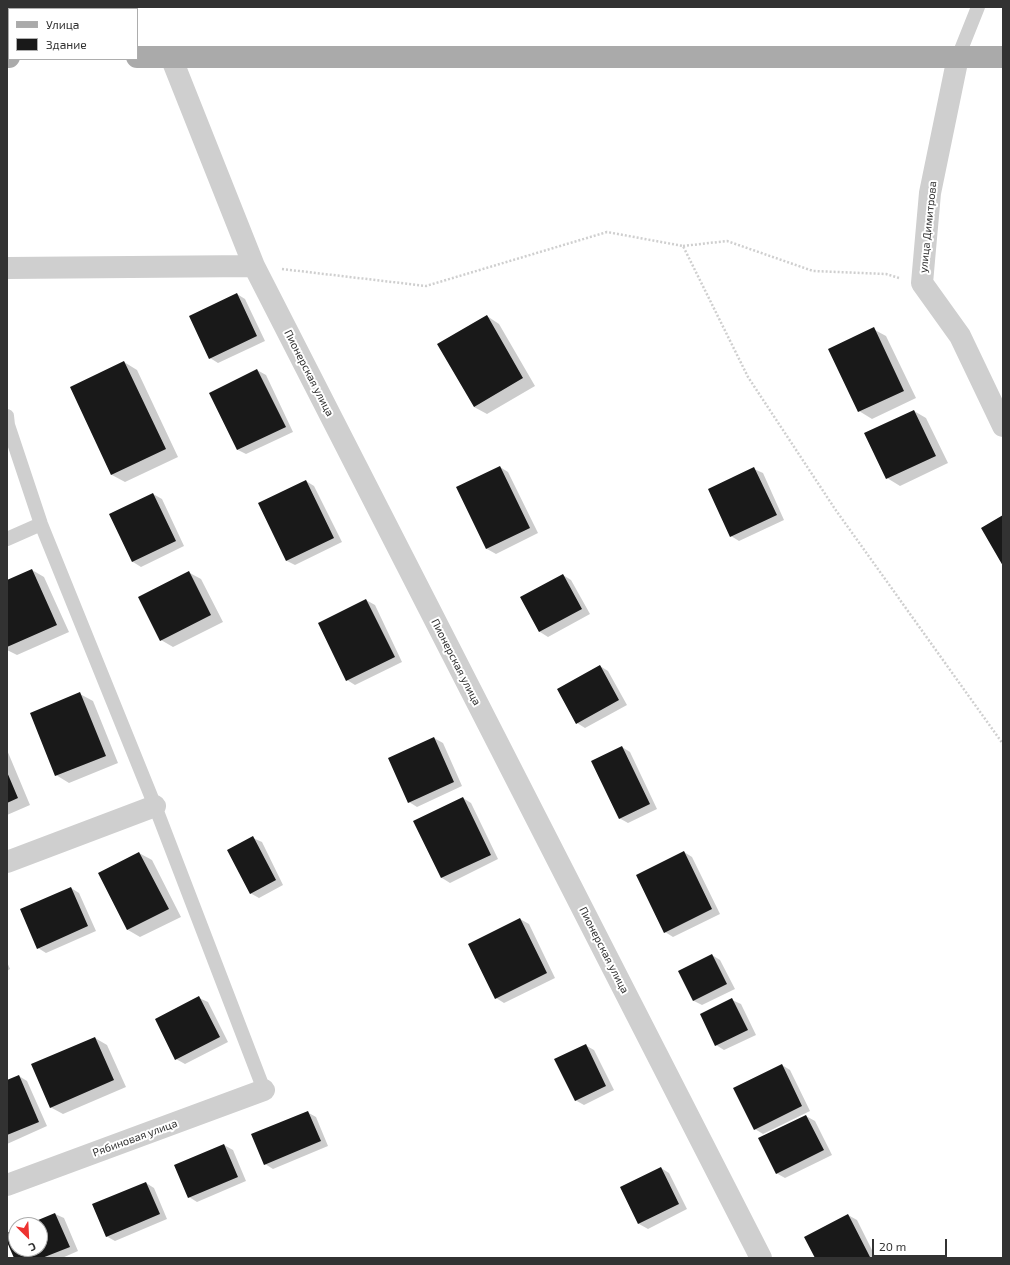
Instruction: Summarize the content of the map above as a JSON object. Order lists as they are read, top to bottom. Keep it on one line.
{"streets":{"street":["улица Димитрова","Пионерская улица","Рябиновая улица"]},"legend":["Улица","Здание"],"scale_bar":"20 m","north":"bottom right"}
